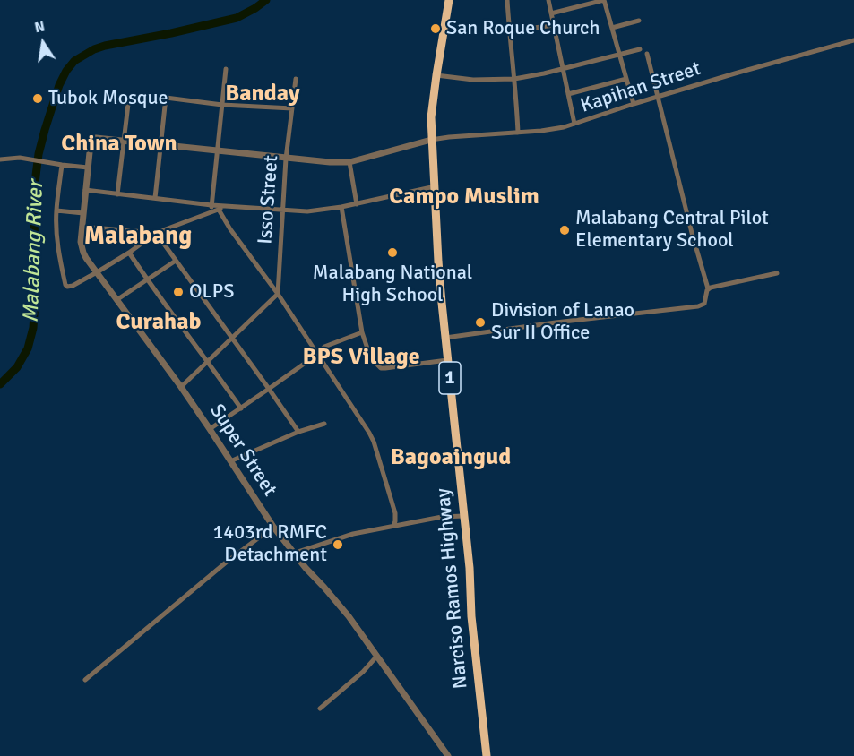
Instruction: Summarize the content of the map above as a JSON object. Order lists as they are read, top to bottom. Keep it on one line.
{"streets":{"highway":["1","Narciso Ramos Highway"],"street":["Kapihan Street","Isso Street","Super Street"]},"crossings":[["Kapihan Street","Narciso Ramos Highway"]],"districts":["Banday","China Town","Campo Muslim","Malabang","Curahab","BPS Village","Bagoaingud"],"water":["Malabang River"],"places":["San Roque Church","Tubok Mosque","Malabang Central Pilot Elementary School","Malabang National High School","OLPS","Division of Lanao Sur II Office","1403rd RMFC Detachment"],"north":"top"}
